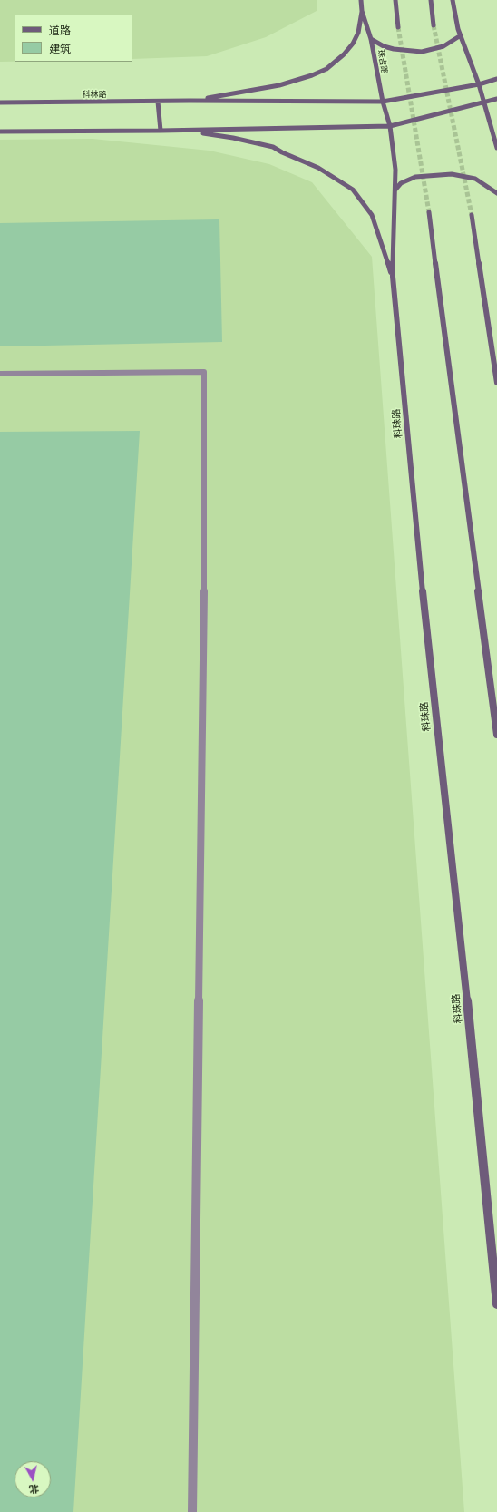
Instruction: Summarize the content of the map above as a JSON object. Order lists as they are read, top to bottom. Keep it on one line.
{"streets":{"main road":["珠吉路","科林路","科珠路"]},"crossings":[["珠吉路","科珠路"]],"legend":["道路","建筑"],"north":"bottom"}
